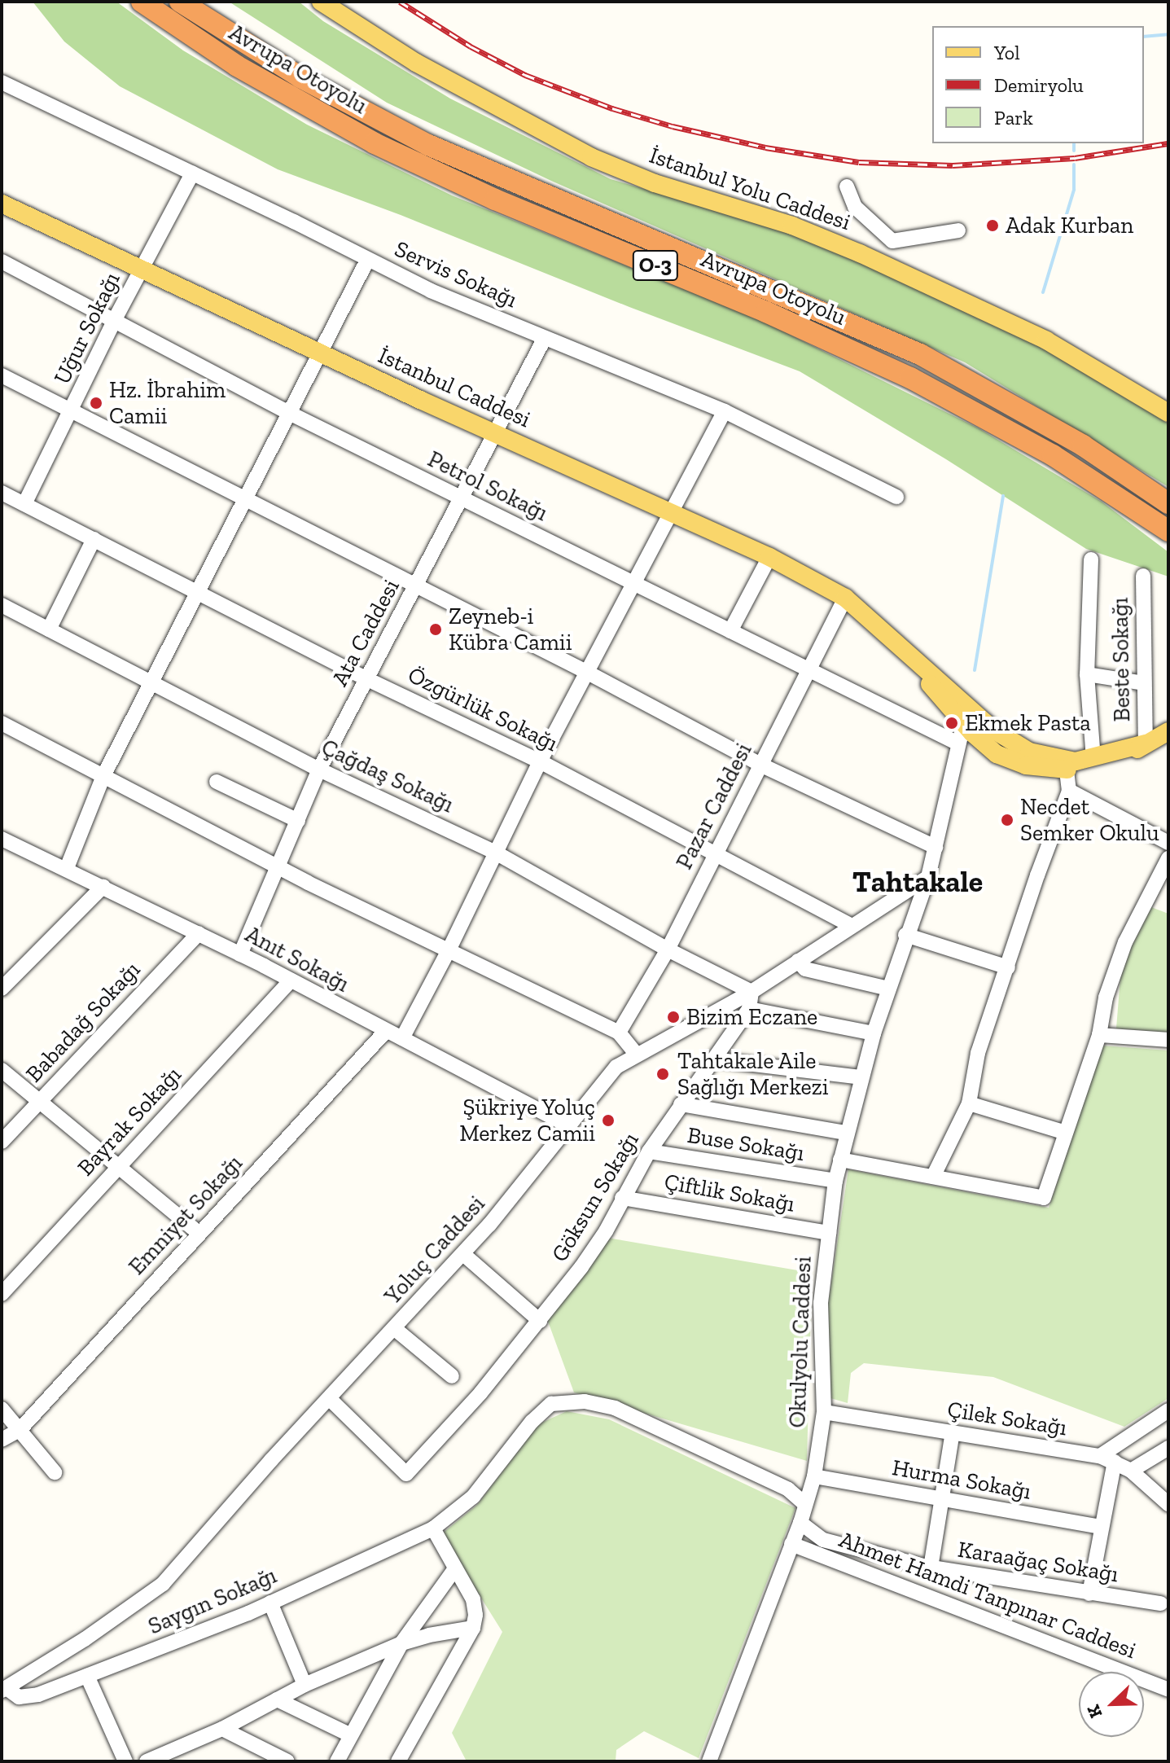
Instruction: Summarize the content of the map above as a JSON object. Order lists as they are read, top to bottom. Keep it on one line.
{"streets":{"highway":["Avrupa Otoyolu","O-3"],"main road":["İstanbul Yolu Caddesi","İstanbul Caddesi"],"street":["Servis Sokağı","Uğur Sokağı","Petrol Sokağı","Ata Caddesi","Beste Sokağı","Özgürlük Sokağı","Çağdaş Sokağı","Pazar Caddesi","Anıt Sokağı","Babadağ Sokağı","Bayrak Sokağı","Buse Sokağı","Çiftlik Sokağı","Göksun Sokağı","Emniyet Sokağı","Yoluç Caddesi","Okulyolu Caddesi","Çilek Sokağı","Hurma Sokağı","Karaağaç Sokağı","Ahmet Hamdi Tanpınar Caddesi","Saygın Sokağı"]},"crossings":[["Servis Sokağı","Uğur Sokağı"],["Servis Sokağı","Ata Caddesi"],["Uğur Sokağı","İstanbul Caddesi"],["Uğur Sokağı","Petrol Sokağı"],["Uğur Sokağı","Özgürlük Sokağı"],["İstanbul Caddesi","Petrol Sokağı"],["İstanbul Caddesi","Ata Caddesi"],["İstanbul Caddesi","Beste Sokağı"],["İstanbul Caddesi","Pazar Caddesi"],["İstanbul Caddesi","Okulyolu Caddesi"],["Petrol Sokağı","Ata Caddesi"],["Petrol Sokağı","Pazar Caddesi"],["Petrol Sokağı","Okulyolu Caddesi"],["Ata Caddesi","Özgürlük Sokağı"],["Ata Caddesi","Çağdaş Sokağı"],["Ata Caddesi","Anıt Sokağı"],["Özgürlük Sokağı","Pazar Caddesi"],["Özgürlük Sokağı","Yoluç Caddesi"],["Çağdaş Sokağı","Pazar Caddesi"],["Çağdaş Sokağı","Göksun Sokağı"],["Çağdaş Sokağı","Yoluç Caddesi"],["Anıt Sokağı","Babadağ Sokağı"],["Anıt Sokağı","Bayrak Sokağı"],["Anıt Sokağı","Emniyet Sokağı"],["Anıt Sokağı","Yoluç Caddesi"],["Buse Sokağı","Göksun Sokağı"],["Buse Sokağı","Okulyolu Caddesi"],["Çiftlik Sokağı","Göksun Sokağı"],["Çiftlik Sokağı","Okulyolu Caddesi"],["Göksun Sokağı","Yoluç Caddesi"],["Yoluç Caddesi","Okulyolu Caddesi"],["Yoluç Caddesi","Saygın Sokağı"],["Okulyolu Caddesi","Çilek Sokağı"],["Okulyolu Caddesi","Hurma Sokağı"],["Okulyolu Caddesi","Karaağaç Sokağı"],["Okulyolu Caddesi","Ahmet Hamdi Tanpınar Caddesi"],["Okulyolu Caddesi","Saygın Sokağı"]],"districts":["Tahtakale"],"places":["Adak Kurban","Hz. İbrahim Camii","Zeyneb-i Kübra Camii","Ekmek Pasta","Necdet Semker Okulu","Bizim Eczane","Tahtakale Aile Sağlığı Merkezi","Şükriye Yoluç Merkez Camii"],"legend":["Yol","Demiryolu","Park"],"north":"bottom left"}
